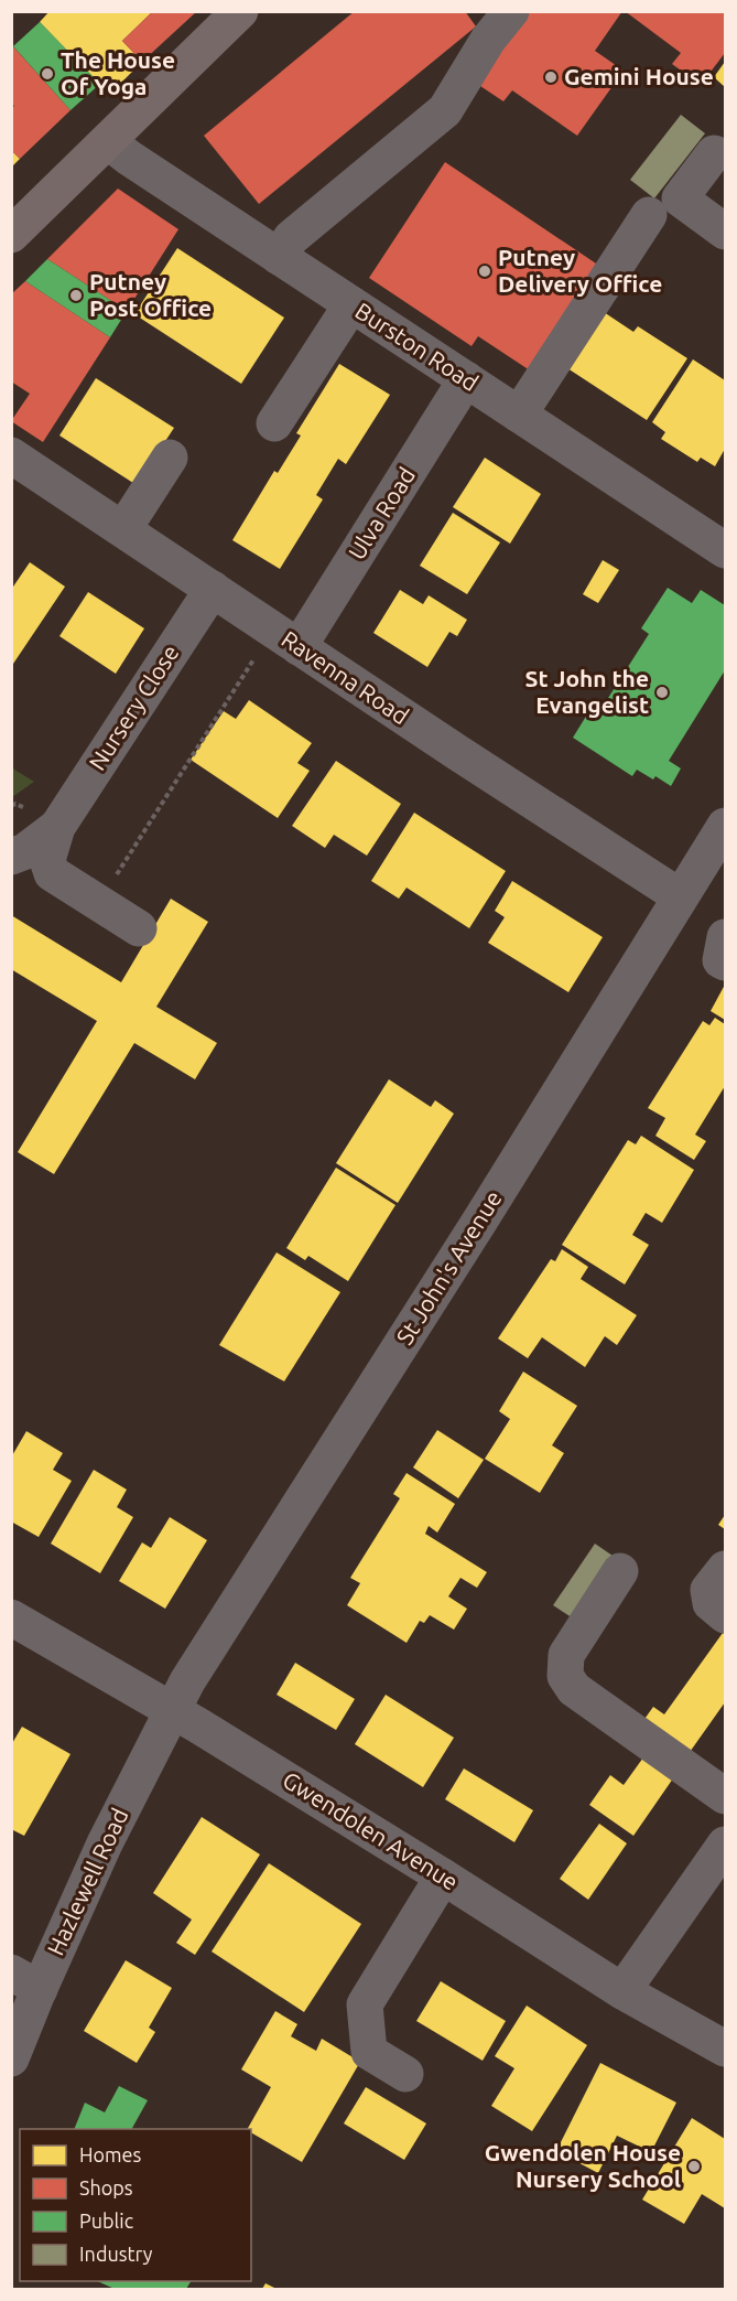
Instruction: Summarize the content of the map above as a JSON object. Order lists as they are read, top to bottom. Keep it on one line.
{"streets":{"street":["Burston Road","Ulva Road","Ravenna Road","Nursery Close","St John's Avenue","Gwendolen Avenue","Hazlewell Road"]},"crossings":[["Burston Road","Ulva Road"],["Ulva Road","Ravenna Road"],["Ravenna Road","Nursery Close"],["Ravenna Road","St John's Avenue"],["St John's Avenue","Gwendolen Avenue"],["St John's Avenue","Hazlewell Road"],["Gwendolen Avenue","Hazlewell Road"]],"places":["The House Of Yoga","Gemini House","Putney Delivery Office","Putney Post Office","St John the Evangelist","Gwendolen House Nursery School"],"legend":["Homes","Shops","Public","Industry"]}
